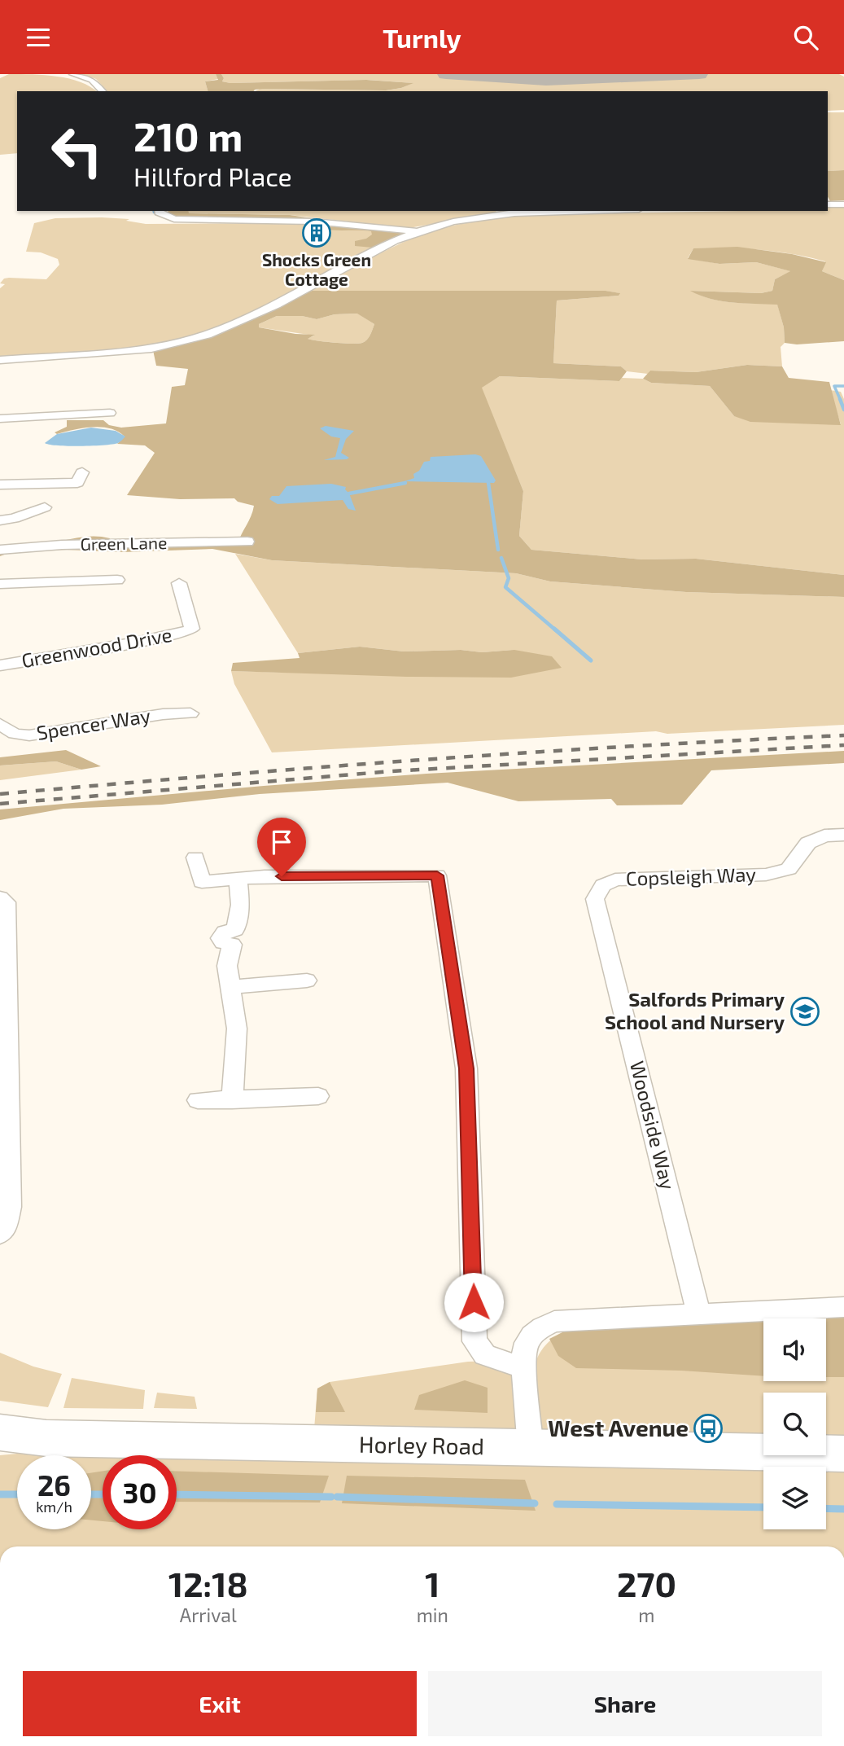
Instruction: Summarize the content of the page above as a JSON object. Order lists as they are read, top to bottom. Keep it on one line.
{"streets":{"main road":["Horley Road"],"street":["Green Lane","Greenwood Drive","Spencer Way","Copsleigh Way","Woodside Way"]},"crossings":[["Copsleigh Way","Woodside Way"]],"places":{"building":["Shocks Green Cottage"],"school or university":["Salfords Primary School and Nursery"],"bus stop":["West Avenue"]},"page":{"header":"Turnly","turn":["210 m","Hillford Place"],"speed":"26 km/h","limit":"30","eta":["12:18","Arrival","1","min","270","m"],"buttons":["Exit","Share"]}}
